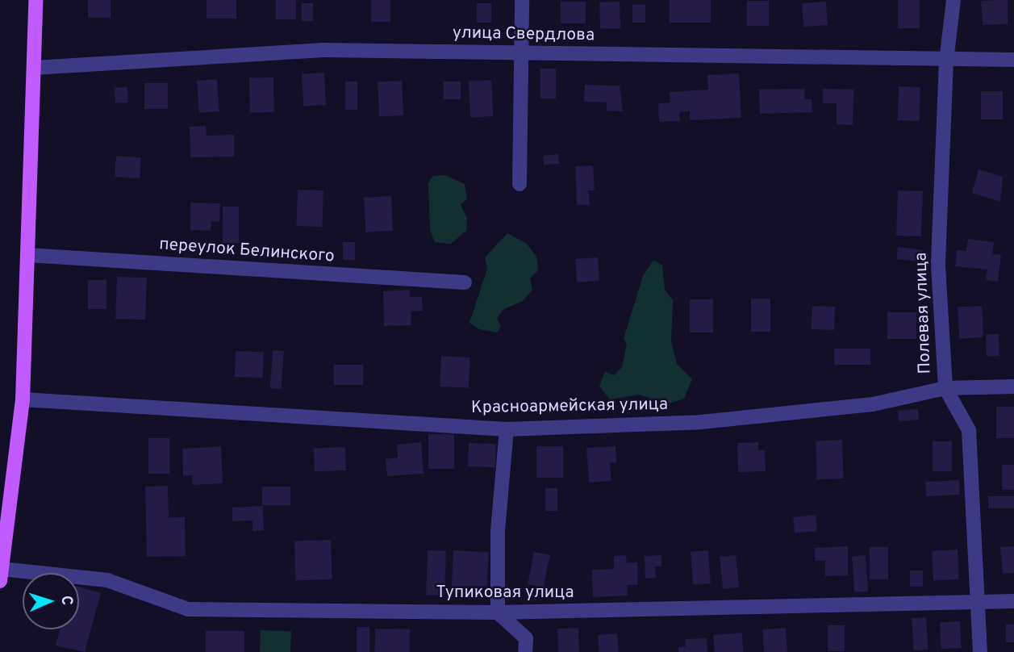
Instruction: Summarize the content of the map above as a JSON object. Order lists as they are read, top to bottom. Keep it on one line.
{"streets":{"street":["улица Свердлова","переулок Белинского","Полевая улица","Красноармейская улица","Тупиковая улица"]},"crossings":[["улица Свердлова","Полевая улица"],["Полевая улица","Красноармейская улица"],["Полевая улица","Тупиковая улица"]],"north":"right"}
